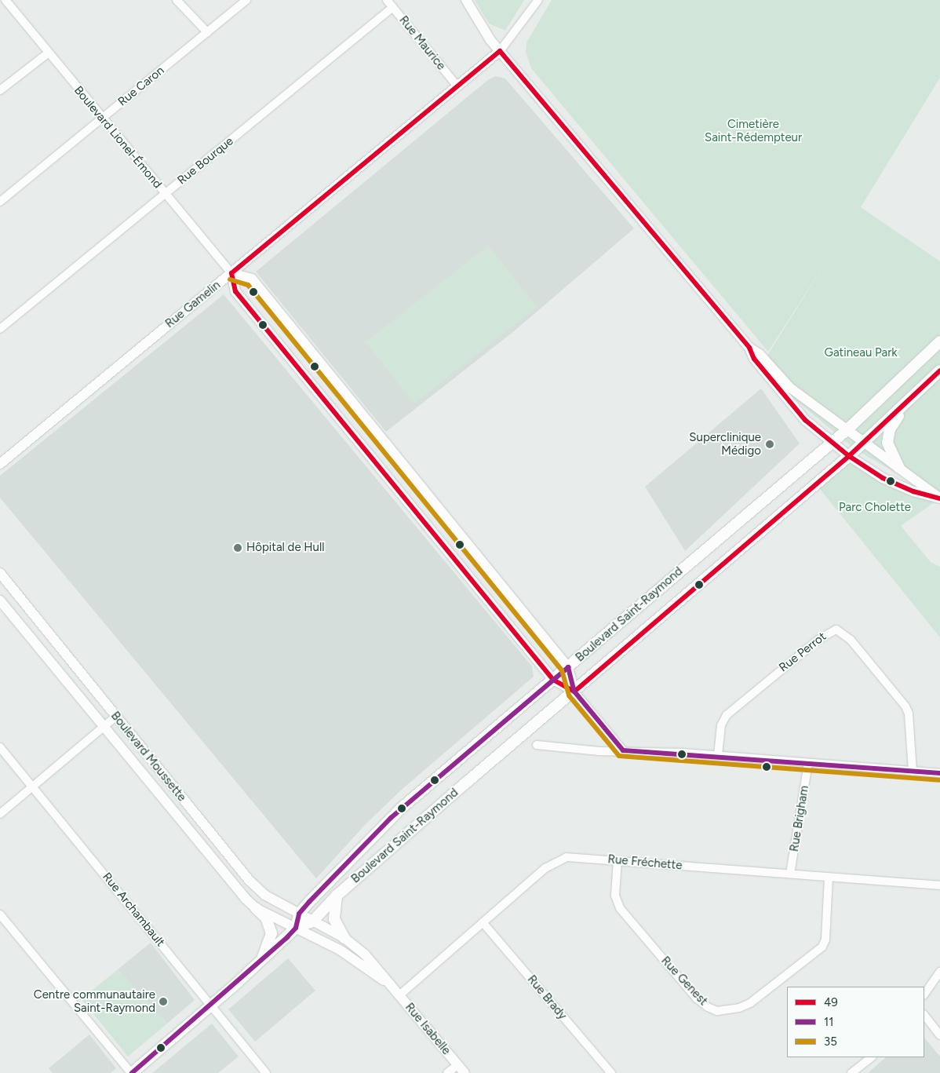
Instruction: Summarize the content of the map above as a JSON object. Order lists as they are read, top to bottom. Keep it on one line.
{"streets":{"main road":["Boulevard Saint-Raymond"],"street":["Rue Maurice","Rue Caron","Boulevard Lionel-Émond","Rue Bourque","Rue Gamelin","Rue Perrot","Boulevard Moussette","Rue Brigham","Rue Fréchette","Rue Archambault","Rue Genest","Rue Brady","Rue Isabelle"]},"crossings":[["Rue Maurice","Rue Bourque"],["Rue Maurice","Rue Gamelin"],["Rue Caron","Boulevard Lionel-Émond"],["Boulevard Lionel-Émond","Rue Bourque"],["Boulevard Lionel-Émond","Rue Gamelin"],["Boulevard Lionel-Émond","Boulevard Saint-Raymond"],["Boulevard Saint-Raymond","Boulevard Moussette"],["Boulevard Saint-Raymond","Rue Archambault"],["Boulevard Saint-Raymond","Rue Isabelle"],["Boulevard Moussette","Rue Isabelle"],["Rue Brigham","Rue Fréchette"],["Rue Fréchette","Rue Genest"],["Rue Fréchette","Rue Brady"],["Rue Fréchette","Rue Isabelle"]],"parks":["Cimetière Saint-Rédempteur","Gatineau Park","Parc Cholette"],"places":["Superclinique Médigo","Hôpital de Hull","Centre communautaire Saint-Raymond"],"lines":["transit line 49","transit line 35","transit line 11"],"legend":["49","11","35"]}
